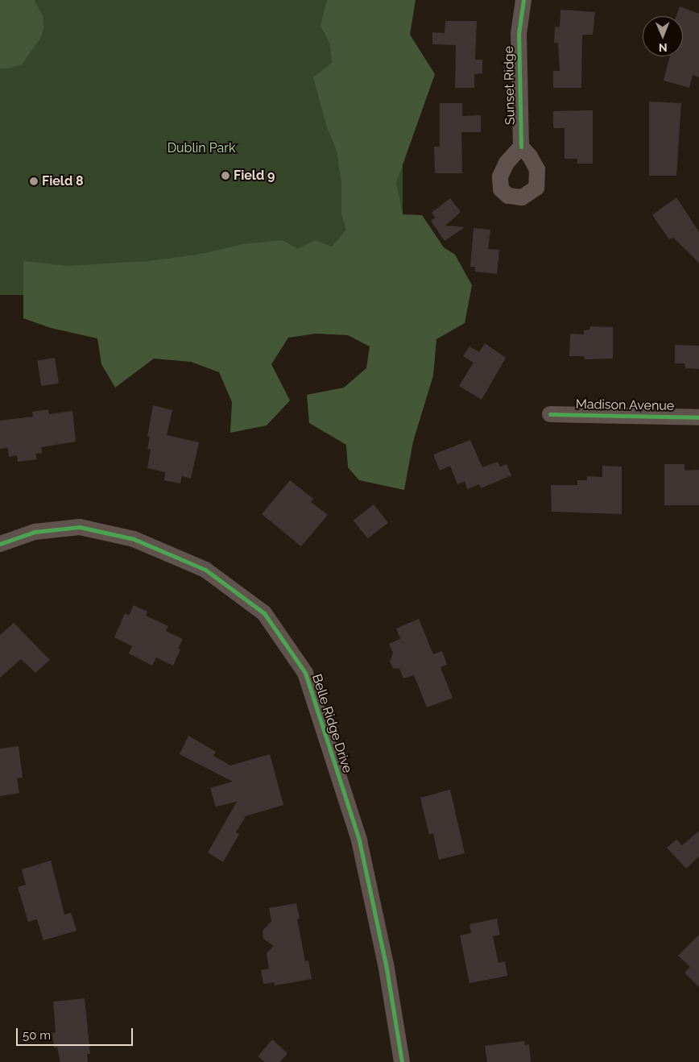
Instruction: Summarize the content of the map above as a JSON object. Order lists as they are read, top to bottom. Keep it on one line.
{"streets":{"street":["Sunset Ridge","Madison Avenue","Belle Ridge Drive"]},"parks":["Dublin Park"],"places":["Field 9","Field 8"],"scale_bar":"50 m","north":"bottom"}
